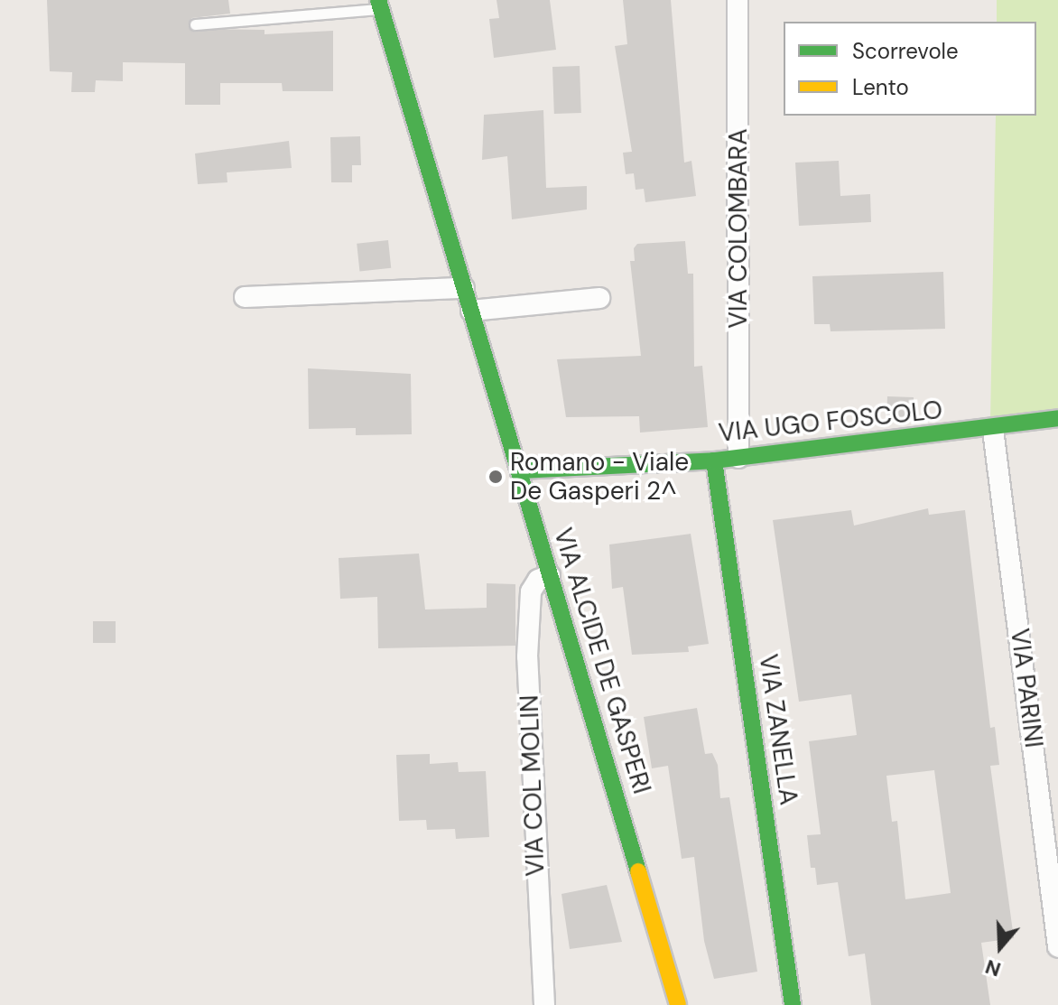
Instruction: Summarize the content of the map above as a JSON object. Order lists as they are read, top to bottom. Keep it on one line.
{"streets":{"street":["VIA COLOMBARA","VIA UGO FOSCOLO","VIA ALCIDE DE GASPERI","VIA PARINI","VIA ZANELLA","VIA COL MOLIN"]},"crossings":[["VIA COLOMBARA","VIA UGO FOSCOLO"],["VIA UGO FOSCOLO","VIA ALCIDE DE GASPERI"],["VIA UGO FOSCOLO","VIA PARINI"],["VIA UGO FOSCOLO","VIA ZANELLA"],["VIA ALCIDE DE GASPERI","VIA COL MOLIN"]],"places":["Romano - Viale De Gasperi 2^"],"legend":["Scorrevole","Lento"],"north":"bottom"}
